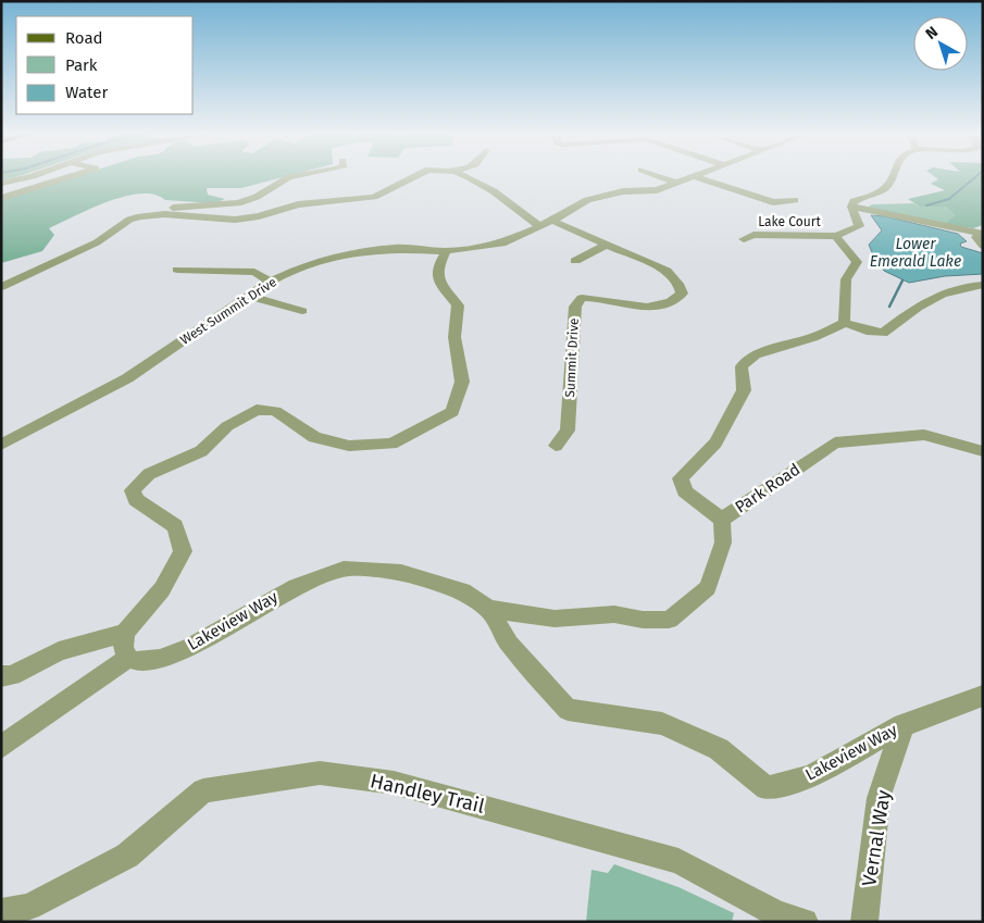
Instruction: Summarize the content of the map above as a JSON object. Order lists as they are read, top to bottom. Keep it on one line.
{"streets":{"street":["Lake Court","West Summit Drive","Summit Drive","Park Road","Lakeview Way","Handley Trail","Vernal Way"]},"crossings":[["Lakeview Way","Vernal Way"]],"water":["Lower Emerald Lake"],"legend":["Road","Park","Water"],"north":"top left"}
